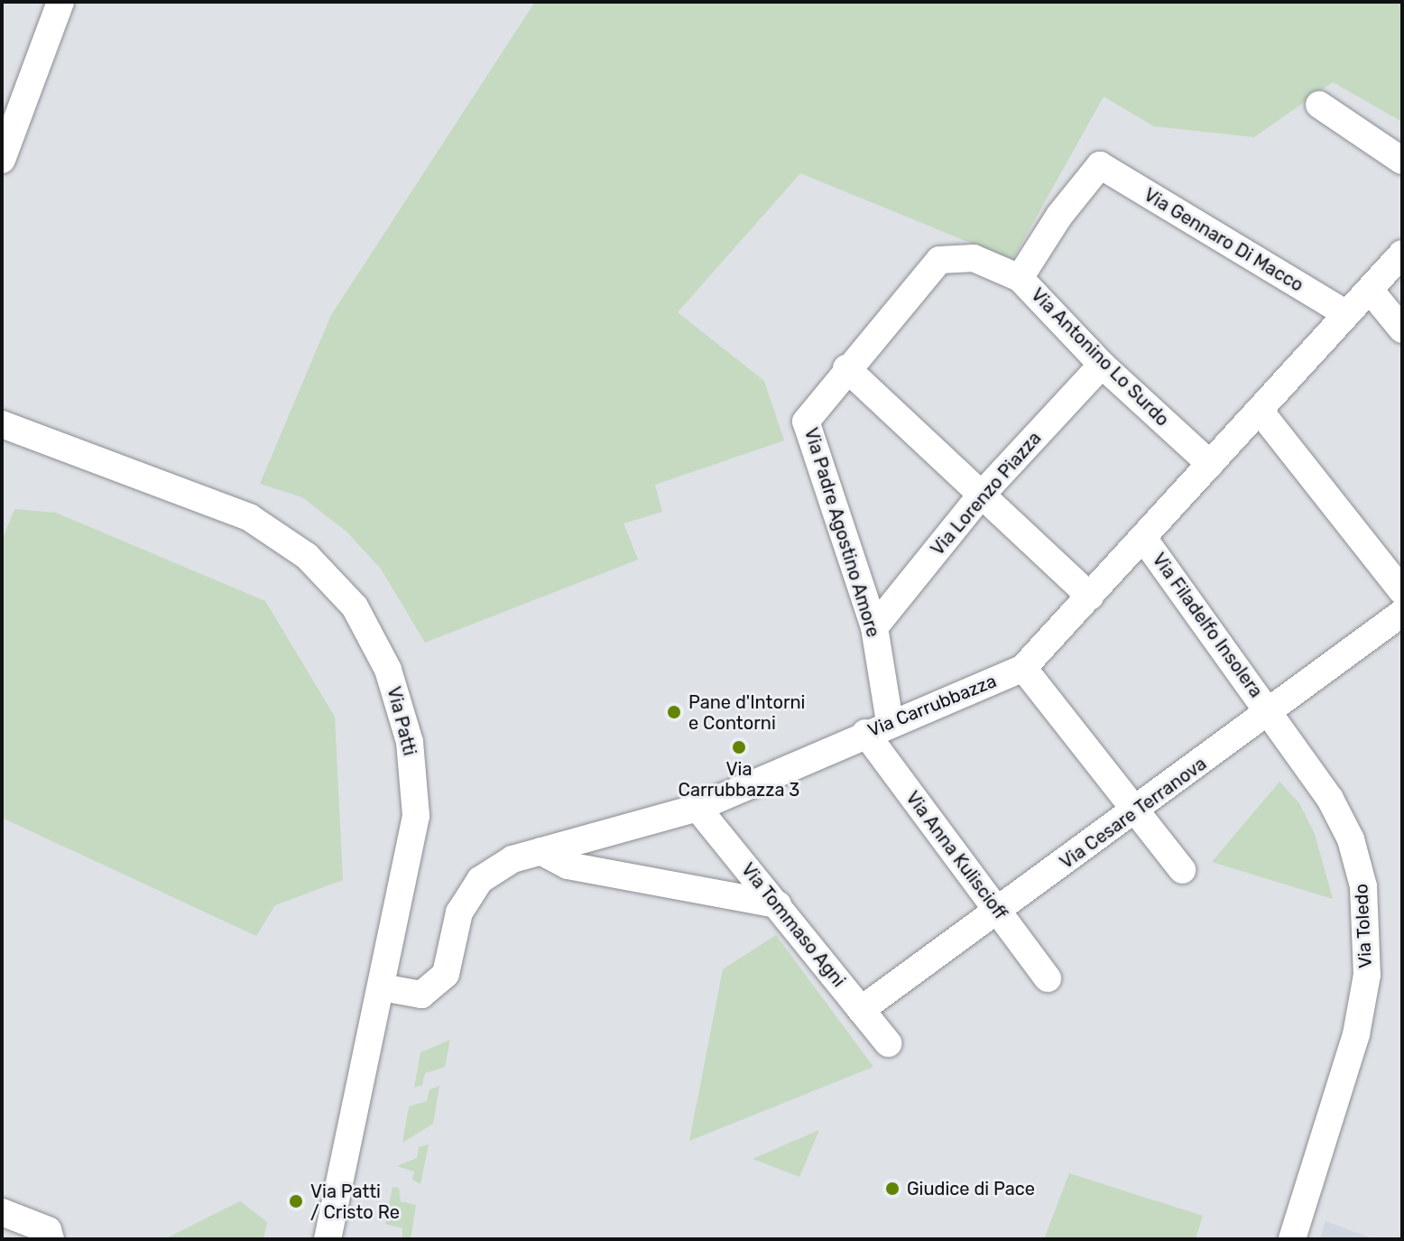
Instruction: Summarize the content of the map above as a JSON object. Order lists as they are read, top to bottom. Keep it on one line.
{"streets":{"street":["Via Gennaro Di Macco","Via Antonino Lo Surdo","Via Lorenzo Piazza","Via Padre Agostino Amore","Via Filadelfo Insolera","Via Carrubbazza","Via Patti","Via Cesare Terranova","Via Anna Kuliscioff","Via Tommaso Agni","Via Toledo"]},"crossings":[["Via Gennaro Di Macco","Via Antonino Lo Surdo"],["Via Gennaro Di Macco","Via Carrubbazza"],["Via Antonino Lo Surdo","Via Lorenzo Piazza"],["Via Antonino Lo Surdo","Via Padre Agostino Amore"],["Via Antonino Lo Surdo","Via Carrubbazza"],["Via Lorenzo Piazza","Via Padre Agostino Amore"],["Via Padre Agostino Amore","Via Carrubbazza"],["Via Padre Agostino Amore","Via Anna Kuliscioff"],["Via Filadelfo Insolera","Via Carrubbazza"],["Via Filadelfo Insolera","Via Cesare Terranova"],["Via Filadelfo Insolera","Via Toledo"],["Via Carrubbazza","Via Patti"],["Via Carrubbazza","Via Anna Kuliscioff"],["Via Carrubbazza","Via Tommaso Agni"],["Via Cesare Terranova","Via Anna Kuliscioff"],["Via Cesare Terranova","Via Tommaso Agni"],["Via Cesare Terranova","Via Toledo"]],"places":["Pane d'Intorni e Contorni","Via Carrubbazza 3","Giudice di Pace","Via Patti / Cristo Re"]}
